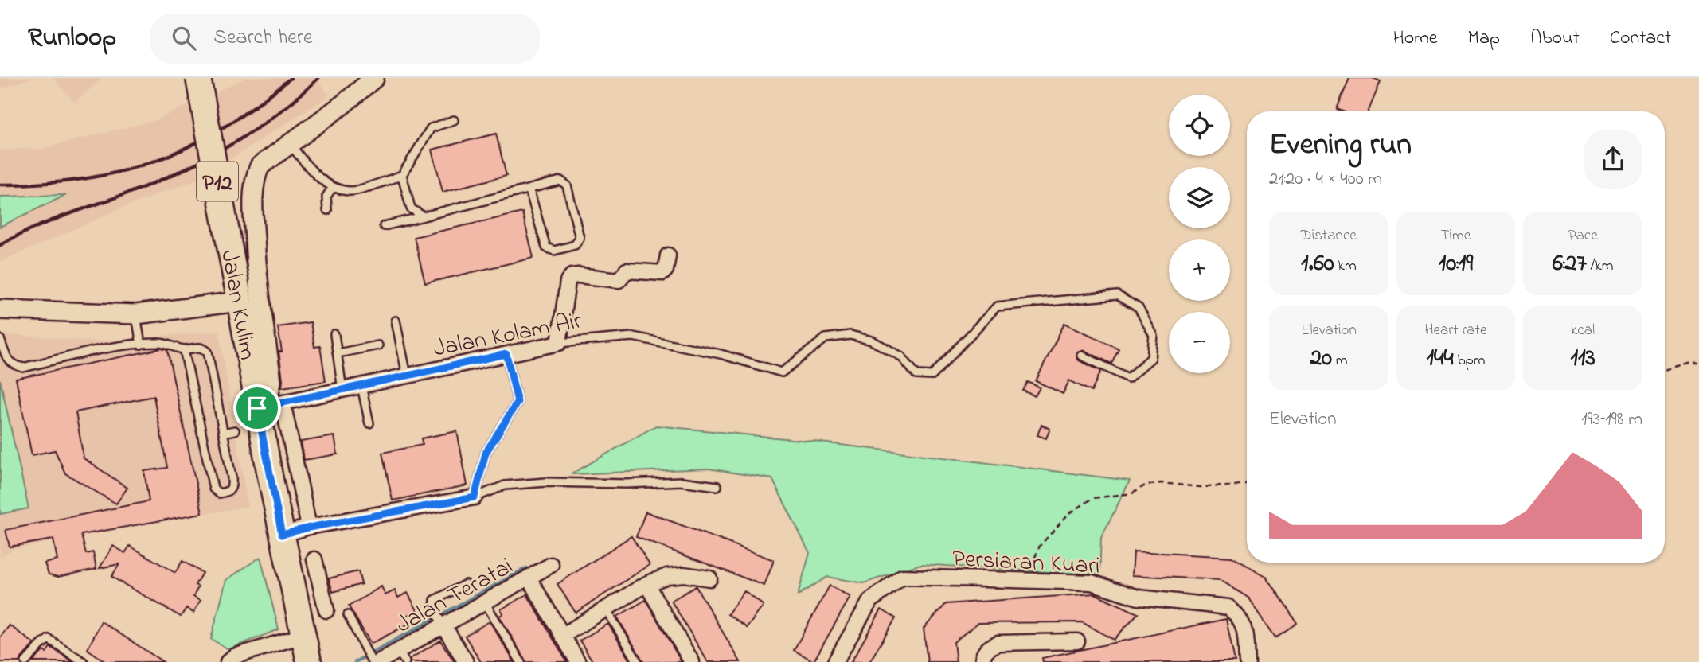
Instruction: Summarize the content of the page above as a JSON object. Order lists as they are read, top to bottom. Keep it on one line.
{"streets":{"main road":["P12","Jalan Kulim"],"street":["Jalan Kolam Air","Persiaran Kuari","Jalan Teratai"]},"crossings":[["Jalan Kulim","Jalan Kolam Air"]],"page":{"header":"Runloop","search":"Search here","nav":["Home","Map","About","Contact"],"map_buttons":["+","−"],"heading":["Evening run","21:20 · 4 × 400 m"],"stats":[["Distance","1.60 km"],["Time","10:19"],["Pace","6:27 /km"],["Elevation","20 m"],["Heart rate","144 bpm"],["kcal","113"]],"chart":["Elevation","193–198 m"]}}
